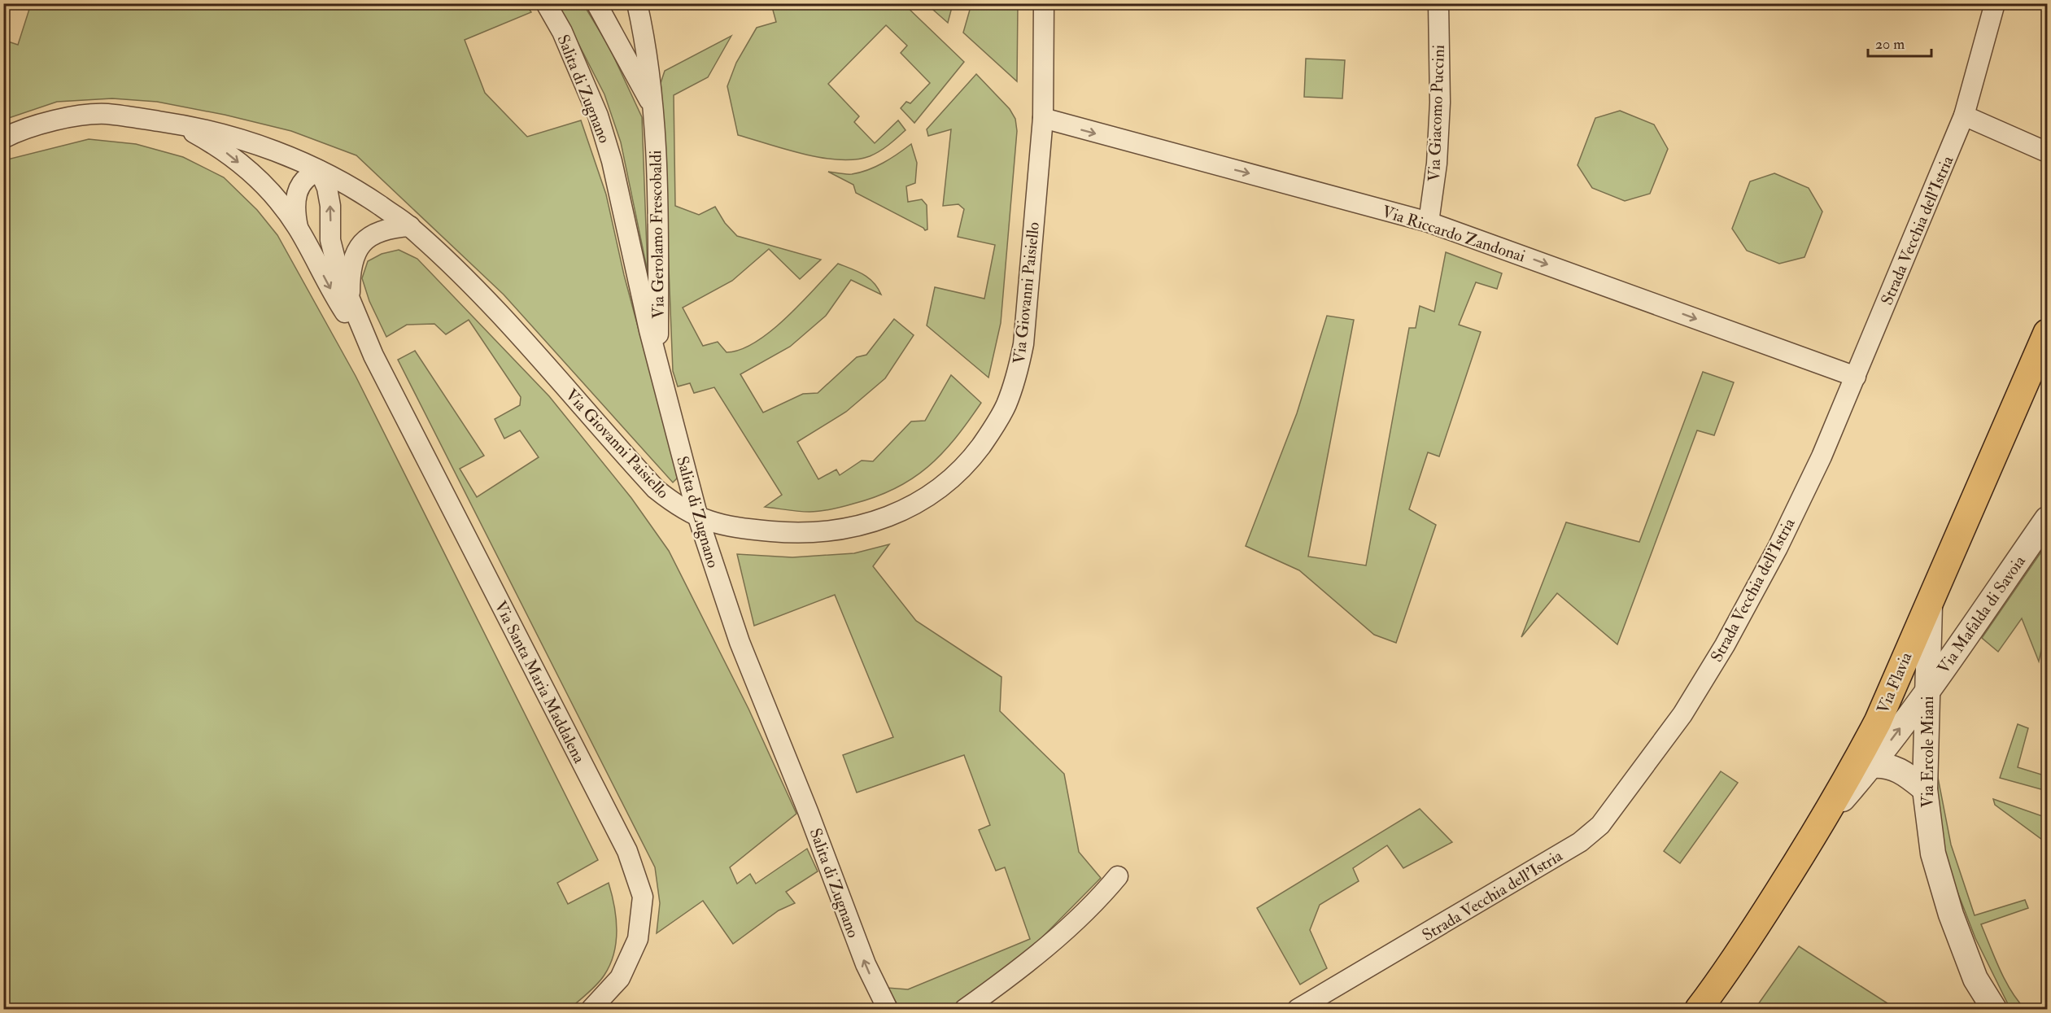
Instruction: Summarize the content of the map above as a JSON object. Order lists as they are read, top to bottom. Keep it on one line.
{"streets":{"main road":["Via Flavia"],"street":["Salita di Zugnano","Via Giacomo Puccini","Strada Vecchia dell'Istria","Via Riccardo Zandonai","Via Gerolamo Frescobaldi","Via Giovanni Paisiello","Via Mafalda di Savoia","Via Santa Maria Maddalena","Via Ercole Miani"]},"crossings":[["Salita di Zugnano","Via Gerolamo Frescobaldi"],["Salita di Zugnano","Via Giovanni Paisiello"],["Via Giacomo Puccini","Via Riccardo Zandonai"],["Strada Vecchia dell'Istria","Via Riccardo Zandonai"],["Via Riccardo Zandonai","Via Giovanni Paisiello"],["Via Giovanni Paisiello","Via Santa Maria Maddalena"],["Via Mafalda di Savoia","Via Flavia"],["Via Mafalda di Savoia","Via Ercole Miani"],["Via Flavia","Via Ercole Miani"]],"one_way":["Salita di Zugnano","Via Riccardo Zandonai"],"scale_bar":"20 m"}
